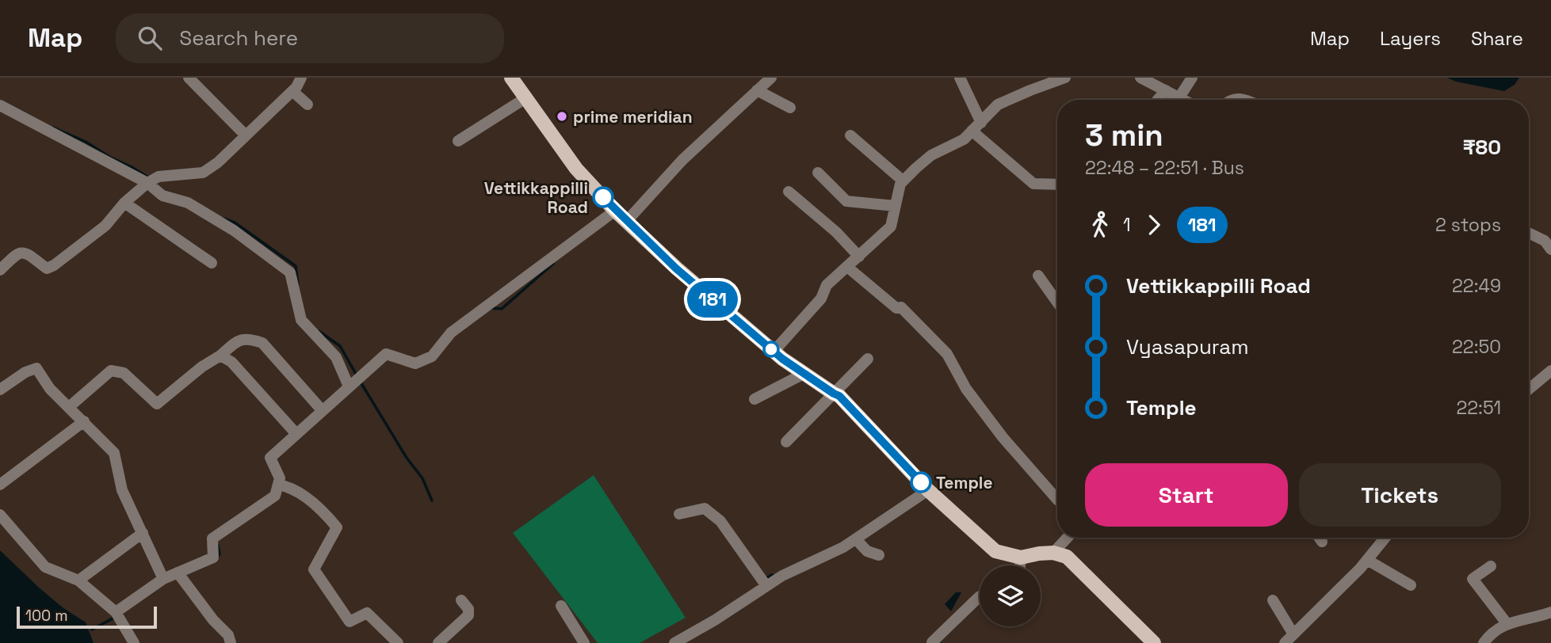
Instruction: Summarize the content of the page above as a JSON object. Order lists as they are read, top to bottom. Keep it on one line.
{"places":["prime meridian","Vettikkappilli Road","Temple"],"lines":["bus line 181"],"scale_bar":"100 m","page":{"header":"Map","search":"Search here","nav":["Map","Layers","Share"],"on_map":"181","heading":["3 min","22:48 – 22:51 · Bus","₹80"],"legs":["1","181","2 stops"],"list":[{"name":"Vettikkappilli Road","value":"22:49"},{"name":"Vyasapuram","value":"22:50"},{"name":"Temple","value":"22:51"}],"buttons":["Start","Tickets"],"scale":"100 m"}}
